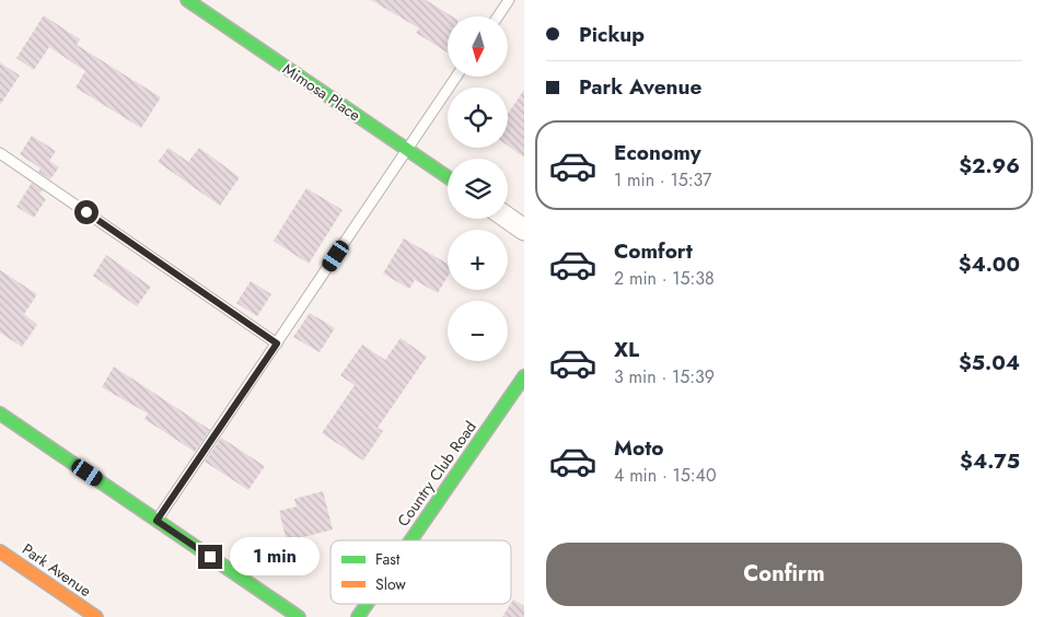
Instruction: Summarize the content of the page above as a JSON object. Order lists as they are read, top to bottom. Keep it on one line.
{"streets":{"street":["Mimosa Place","Country Club Road","Park Avenue"]},"legend":["Fast","Slow"],"north":"bottom","page":{"banner":["Pickup","Park Avenue"],"map_buttons":["+","−"],"list":[{"name":"Economy","note":"1 min · 15:37","value":"$2.96"},{"name":"Comfort","note":"2 min · 15:38","value":"$4.00"},{"name":"XL","note":"3 min · 15:39","value":"$5.04"},{"name":"Moto","note":"4 min · 15:40","value":"$4.75"}],"buttons":"Confirm","bubble":"1 min"}}
